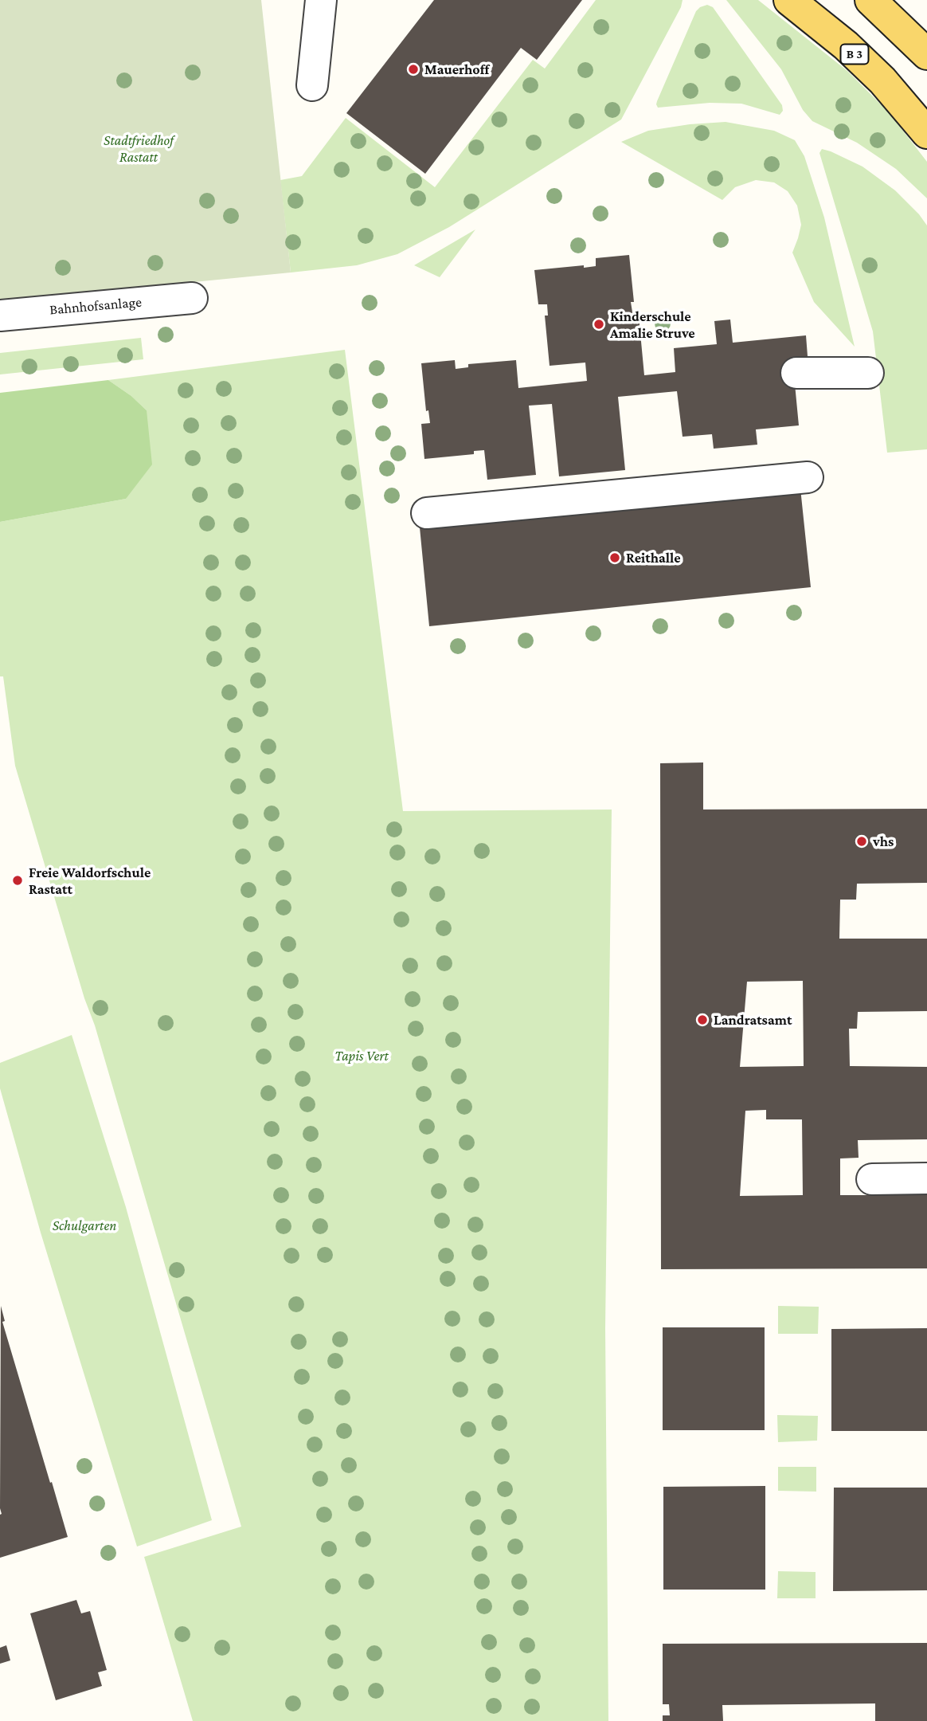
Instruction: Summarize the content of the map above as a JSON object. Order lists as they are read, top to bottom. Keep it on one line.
{"streets":{"main road":["B 3"],"lane":["Bahnhofsanlage"]},"parks":["Stadtfriedhof Rastatt","Tapis Vert","Schulgarten"],"places":["Mauerhoff","Kinderschule Amalie Struve","Reithalle","vhs","Freie Waldorfschule Rastatt","Landratsamt"]}
